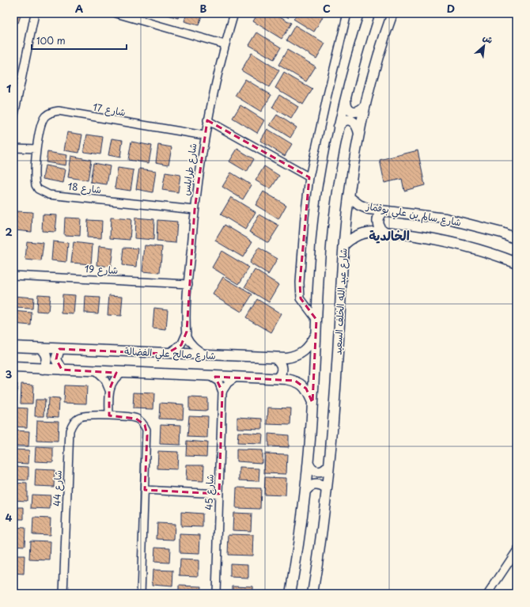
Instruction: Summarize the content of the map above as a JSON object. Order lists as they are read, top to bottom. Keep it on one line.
{"streets":{"main road":["شارع سالم بن علي بوقماز","شارع عبد الله الخلف السعيد","شارع صالح علي الفضالة"],"street":["شارع 17","شارع طرابلس","شارع 18","شارع 19","شارع 44","شارع 45"]},"crossings":[["شارع 17","شارع طرابلس"],["شارع 17","شارع 18"],["شارع طرابلس","شارع 18"],["شارع طرابلس","شارع 19"],["شارع طرابلس","شارع صالح علي الفضالة"],["شارع سالم بن علي بوقماز","شارع عبد الله الخلف السعيد"]],"districts":["الخالدية"],"scale_bar":"100 m","north":"top right","grid":{"columns":["A","B","C","D"],"rows":["1","2","3","4"]}}
